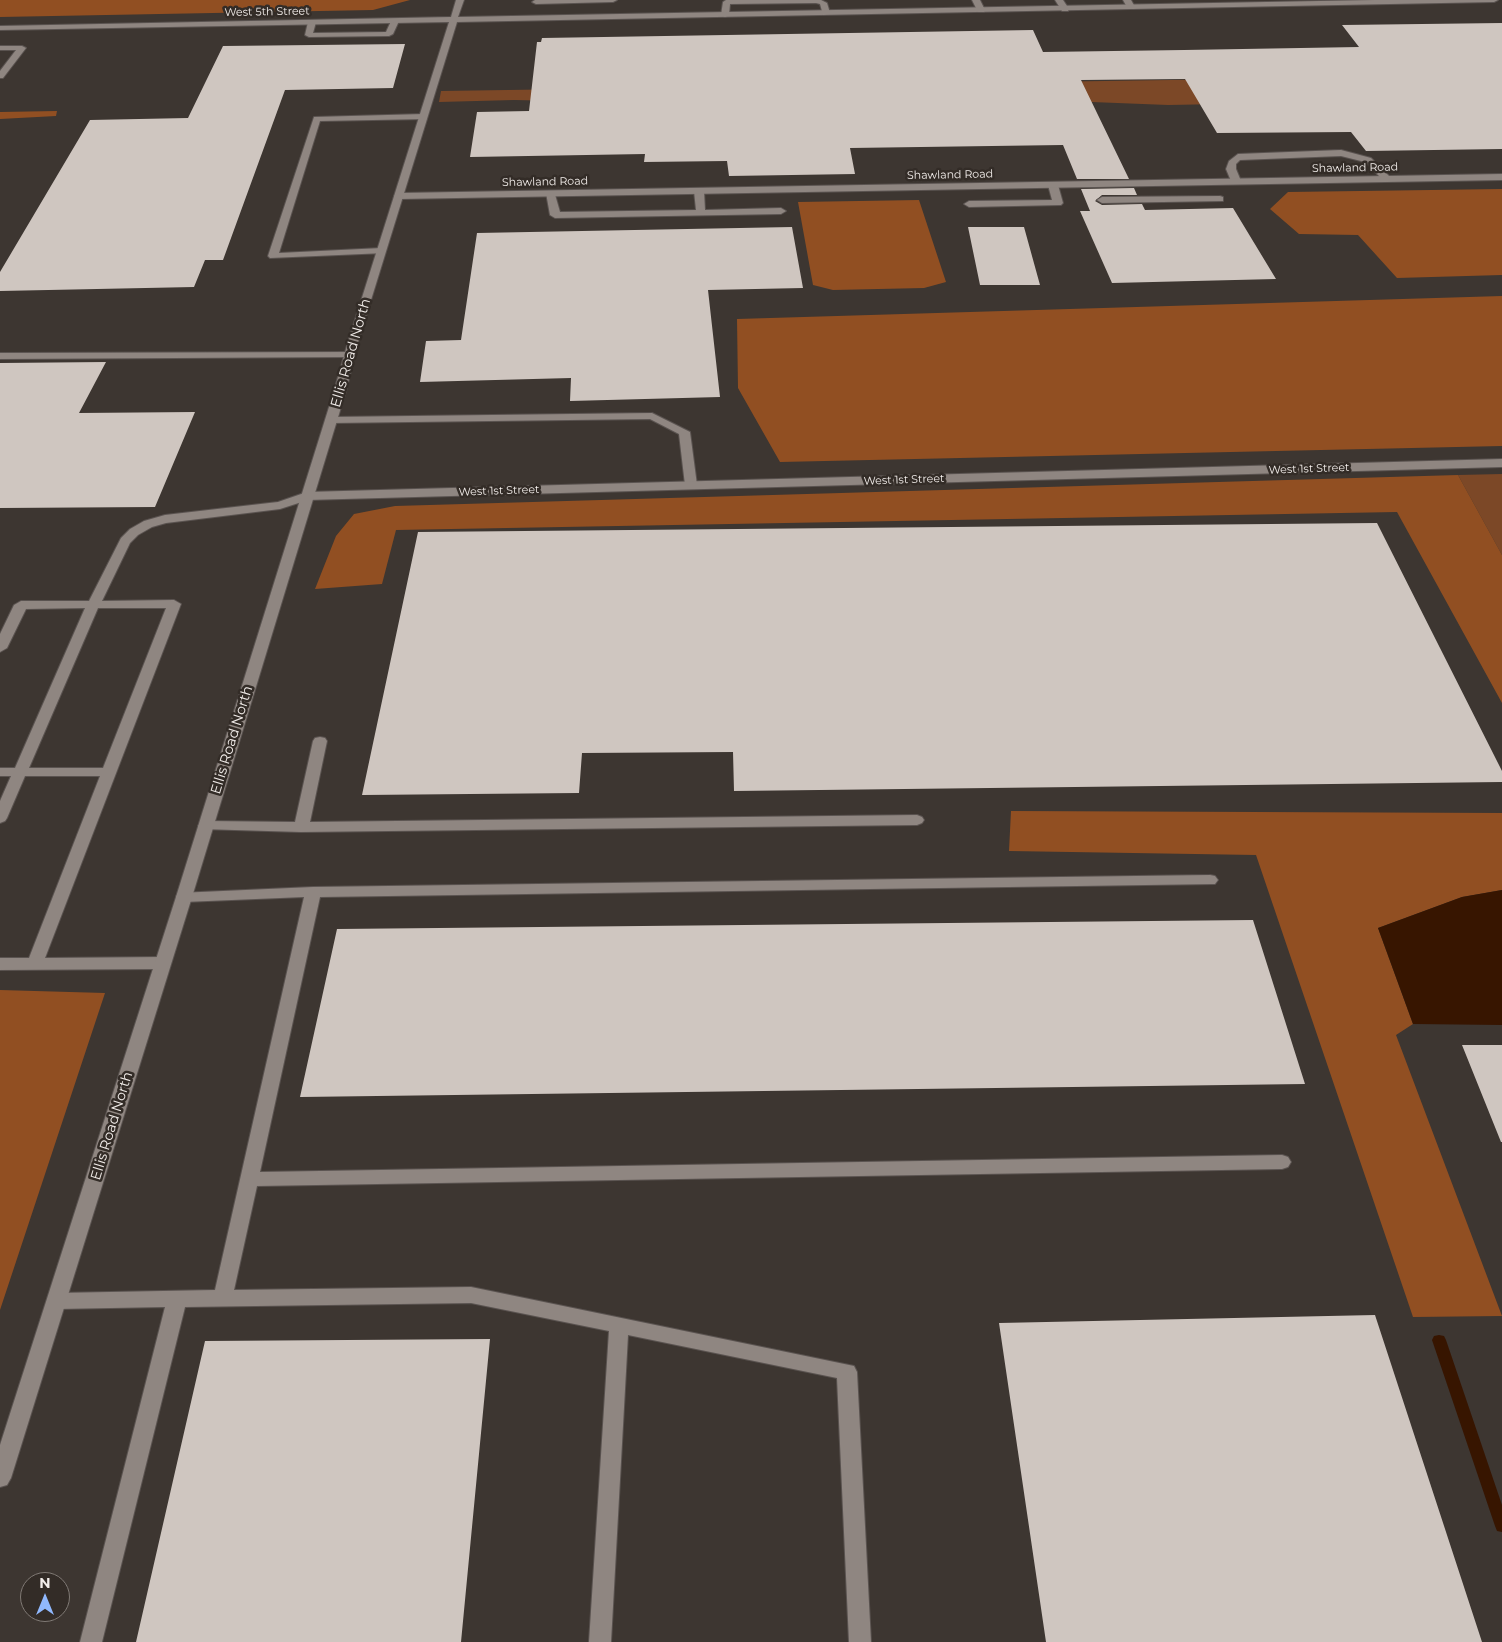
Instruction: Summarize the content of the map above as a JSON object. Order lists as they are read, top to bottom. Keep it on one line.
{"streets":{"street":["West 5th Street","Shawland Road","Ellis Road North","West 1st Street"]},"crossings":[["West 5th Street","Ellis Road North"],["Shawland Road","Ellis Road North"],["Ellis Road North","West 1st Street"]],"north":"top"}
